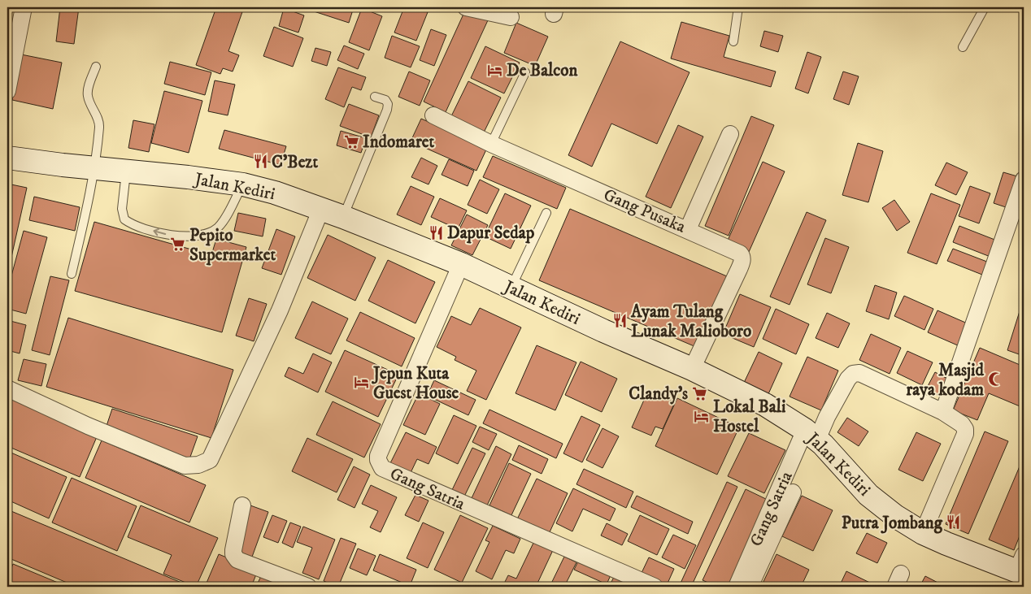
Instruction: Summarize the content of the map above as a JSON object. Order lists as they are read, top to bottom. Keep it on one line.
{"streets":{"main road":["Jalan Kediri"],"street":["Gang Pusaka","Gang Satria"]},"crossings":[["Jalan Kediri","Gang Pusaka"],["Jalan Kediri","Gang Satria"]],"places":{"hotel":["De Balcon","Jepun Kuta Guest House","Lokal Bali Hostel"],"supermarket":["Indomaret","Pepito Supermarket","Clandy's"],"restaurant":["C'Bezt","Dapur Sedap","Ayam Tulang Lunak Malioboro","Putra Jombang"],"mosque":["Masjid raya kodam"]}}
